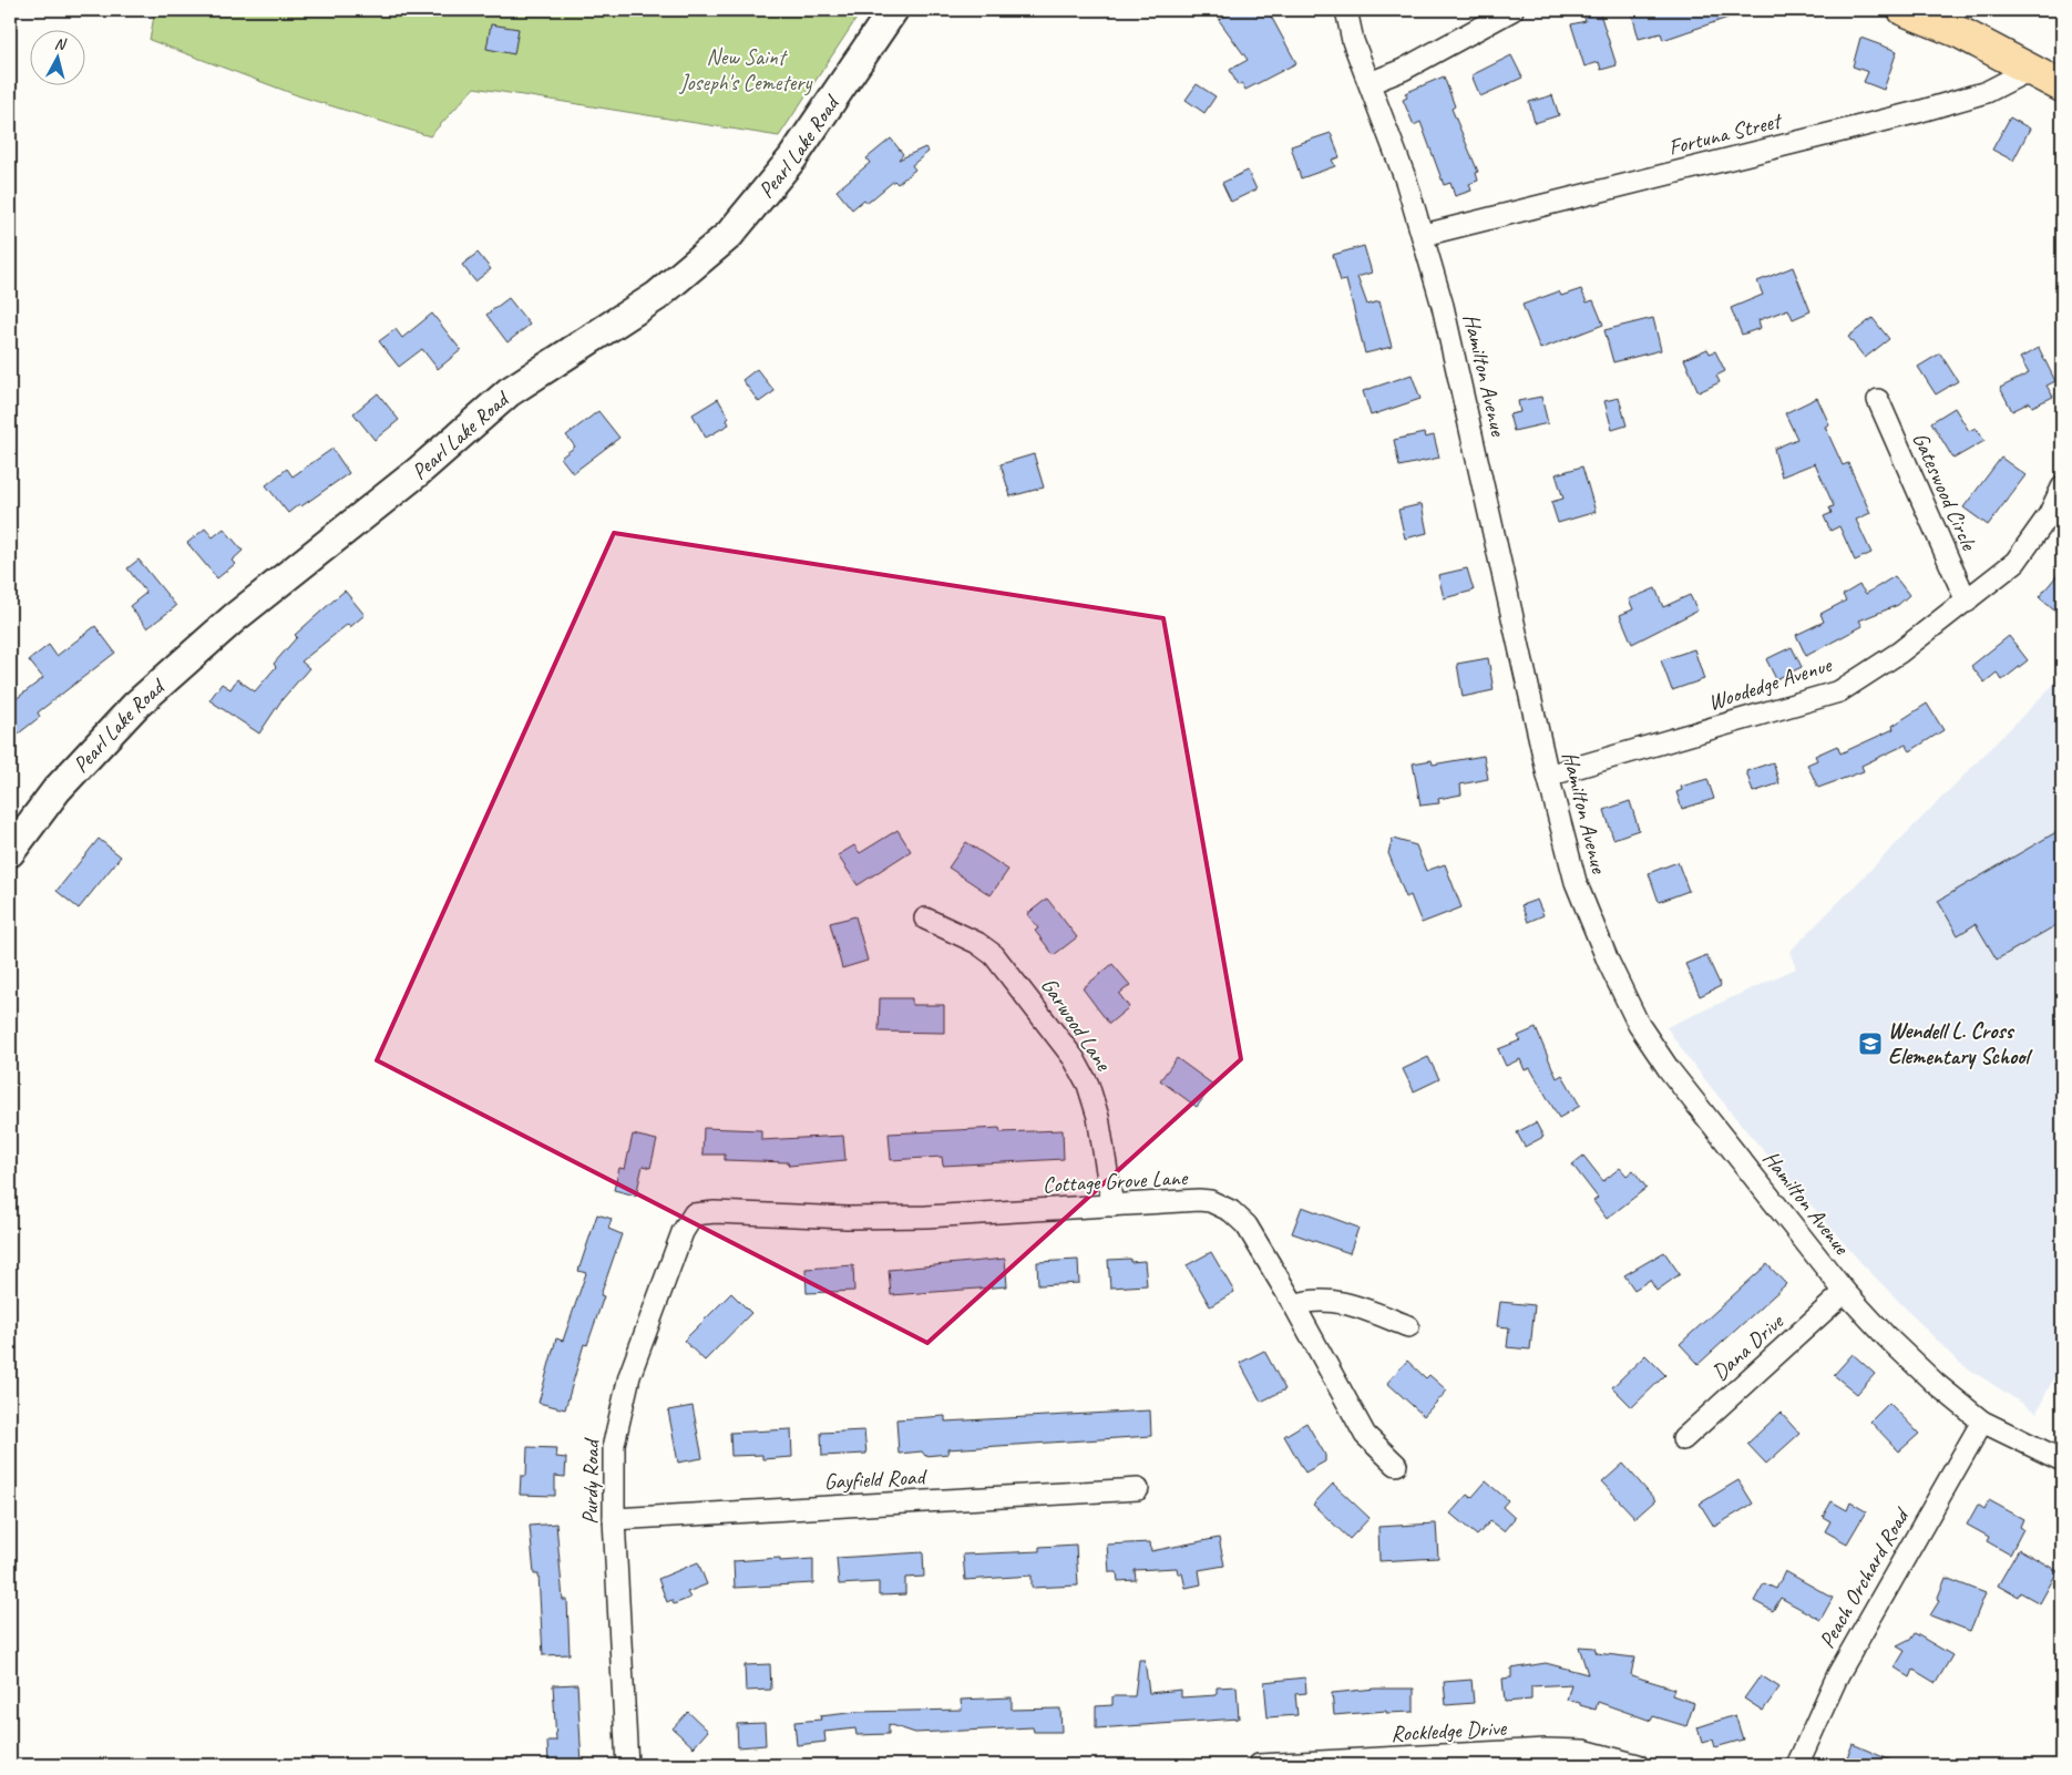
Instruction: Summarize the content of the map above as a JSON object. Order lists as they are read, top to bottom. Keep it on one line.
{"streets":{"main road":["Pearl Lake Road"],"street":["Fortuna Street","Hamilton Avenue","Gateswood Circle","Woodedge Avenue","Garwood Lane","Cottage Grove Lane","Dana Drive","Gayfield Road","Purdy Road","Peach Orchard Road","Rockledge Drive"]},"crossings":[["Fortuna Street","Hamilton Avenue"],["Hamilton Avenue","Woodedge Avenue"],["Hamilton Avenue","Dana Drive"],["Hamilton Avenue","Peach Orchard Road"],["Gateswood Circle","Woodedge Avenue"],["Garwood Lane","Cottage Grove Lane"],["Cottage Grove Lane","Purdy Road"],["Gayfield Road","Purdy Road"]],"parks":["New Saint Joseph's Cemetery"],"places":{"school or university":["Wendell L. Cross Elementary School"]},"north":"top"}
